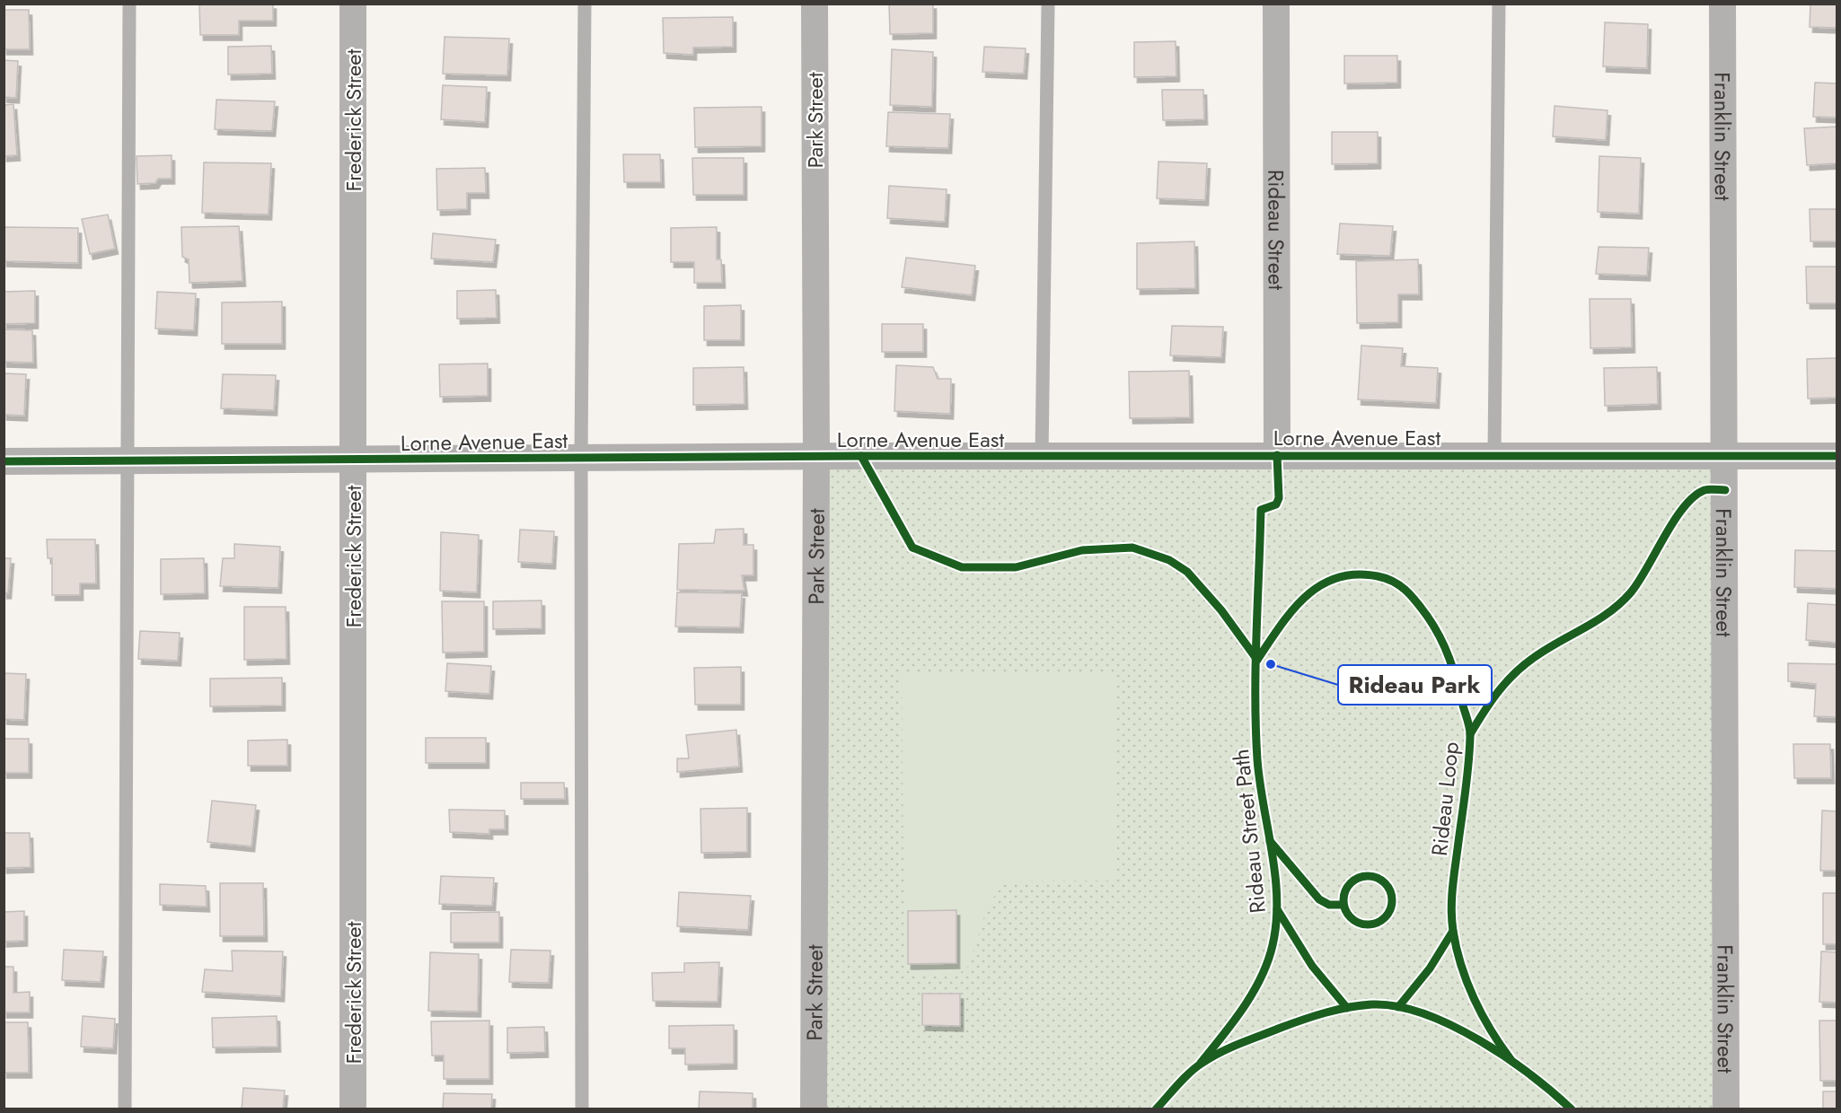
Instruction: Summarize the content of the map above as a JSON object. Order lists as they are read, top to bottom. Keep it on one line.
{"streets":{"street":["Frederick Street","Park Street","Franklin Street","Rideau Street","Lorne Avenue East"],"cycle path":["Rideau Loop","Rideau Street Path"]},"crossings":[["Frederick Street","Lorne Avenue East"],["Park Street","Lorne Avenue East"],["Franklin Street","Lorne Avenue East"],["Rideau Street","Lorne Avenue East"]],"places":["Rideau Park"]}
